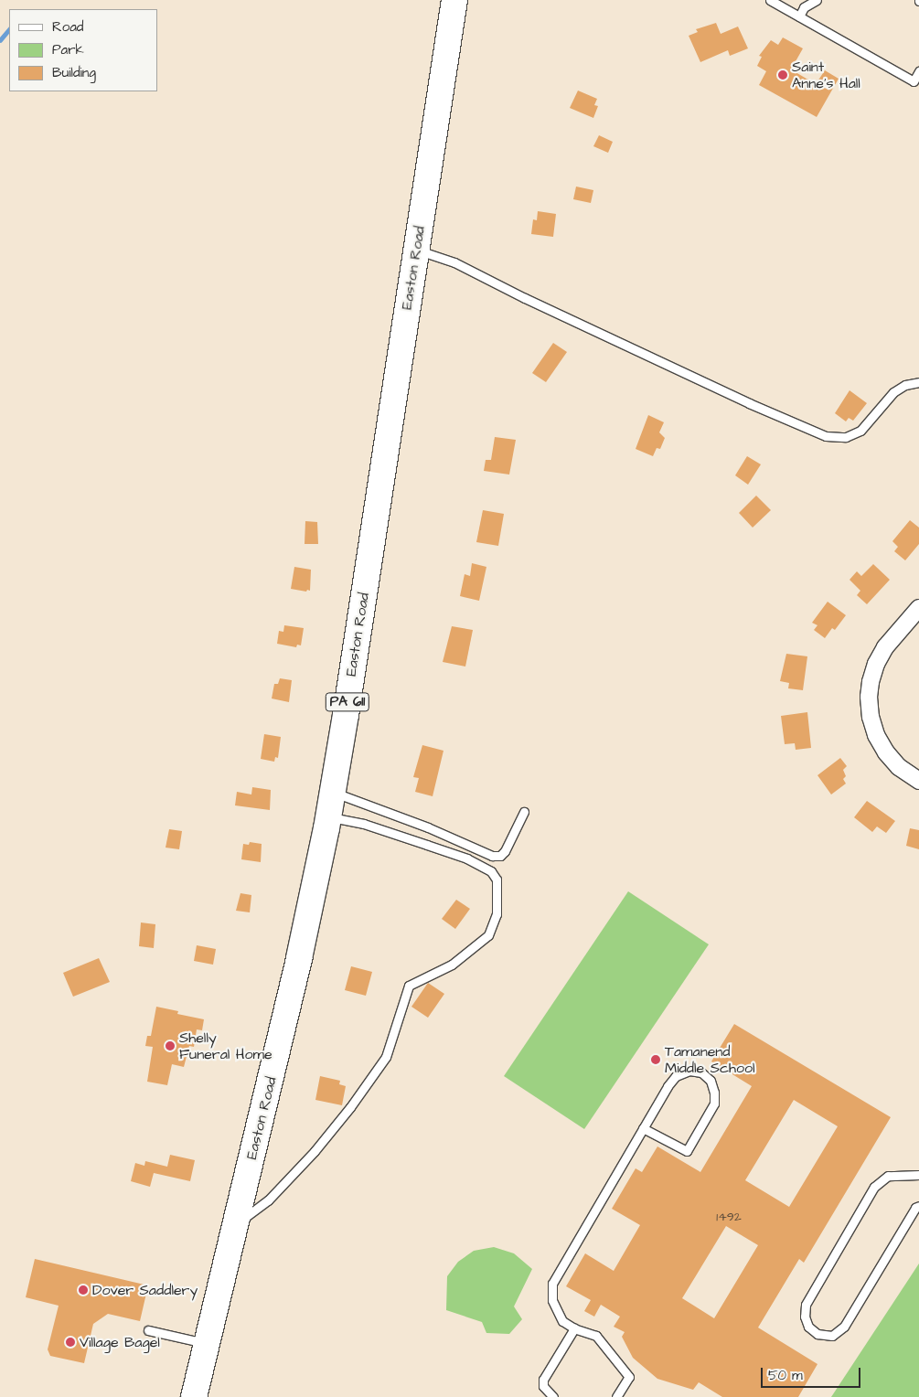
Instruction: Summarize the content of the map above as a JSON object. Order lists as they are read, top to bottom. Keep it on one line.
{"streets":{"highway":["Easton Road","PA 611"]},"places":["Saint Anne’s Hall","Shelly Funeral Home","Tamanend Middle School","Dover Saddlery","Village Bagel"],"house_numbers":["1492"],"legend":["Road","Park","Building"],"scale_bar":"50 m"}
